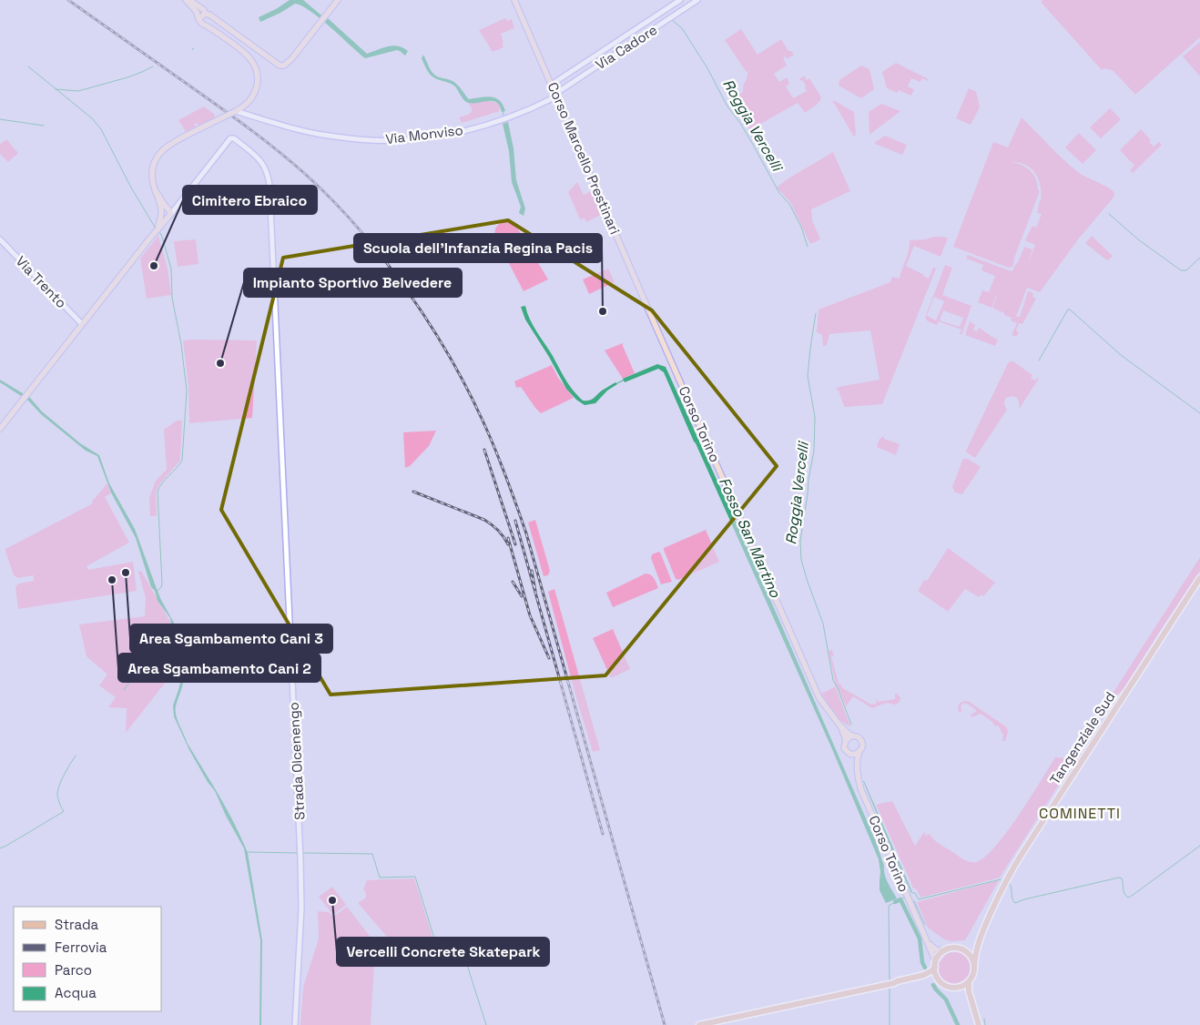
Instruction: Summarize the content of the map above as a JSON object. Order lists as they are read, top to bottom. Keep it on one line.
{"streets":{"main road":["Corso Marcello Prestinari","Corso Torino","Tangenziale Sud"],"street":["Via Cadore","Via Monviso","Via Trento","Strada Olcenengo"]},"crossings":[["Via Cadore","Via Monviso"],["Via Cadore","Corso Marcello Prestinari"],["Via Monviso","Corso Marcello Prestinari"],["Corso Marcello Prestinari","Corso Torino"],["Corso Torino","Tangenziale Sud"]],"districts":["COMINETTI"],"water":["Roggia Vercelli","Fosso San Martino"],"places":["Cimitero Ebraico","Scuola dell'Infanzia Regina Pacis","Impianto Sportivo Belvedere","Area Sgambamento Cani 3","Area Sgambamento Cani 2","Vercelli Concrete Skatepark"],"legend":["Strada","Ferrovia","Parco","Acqua"]}
